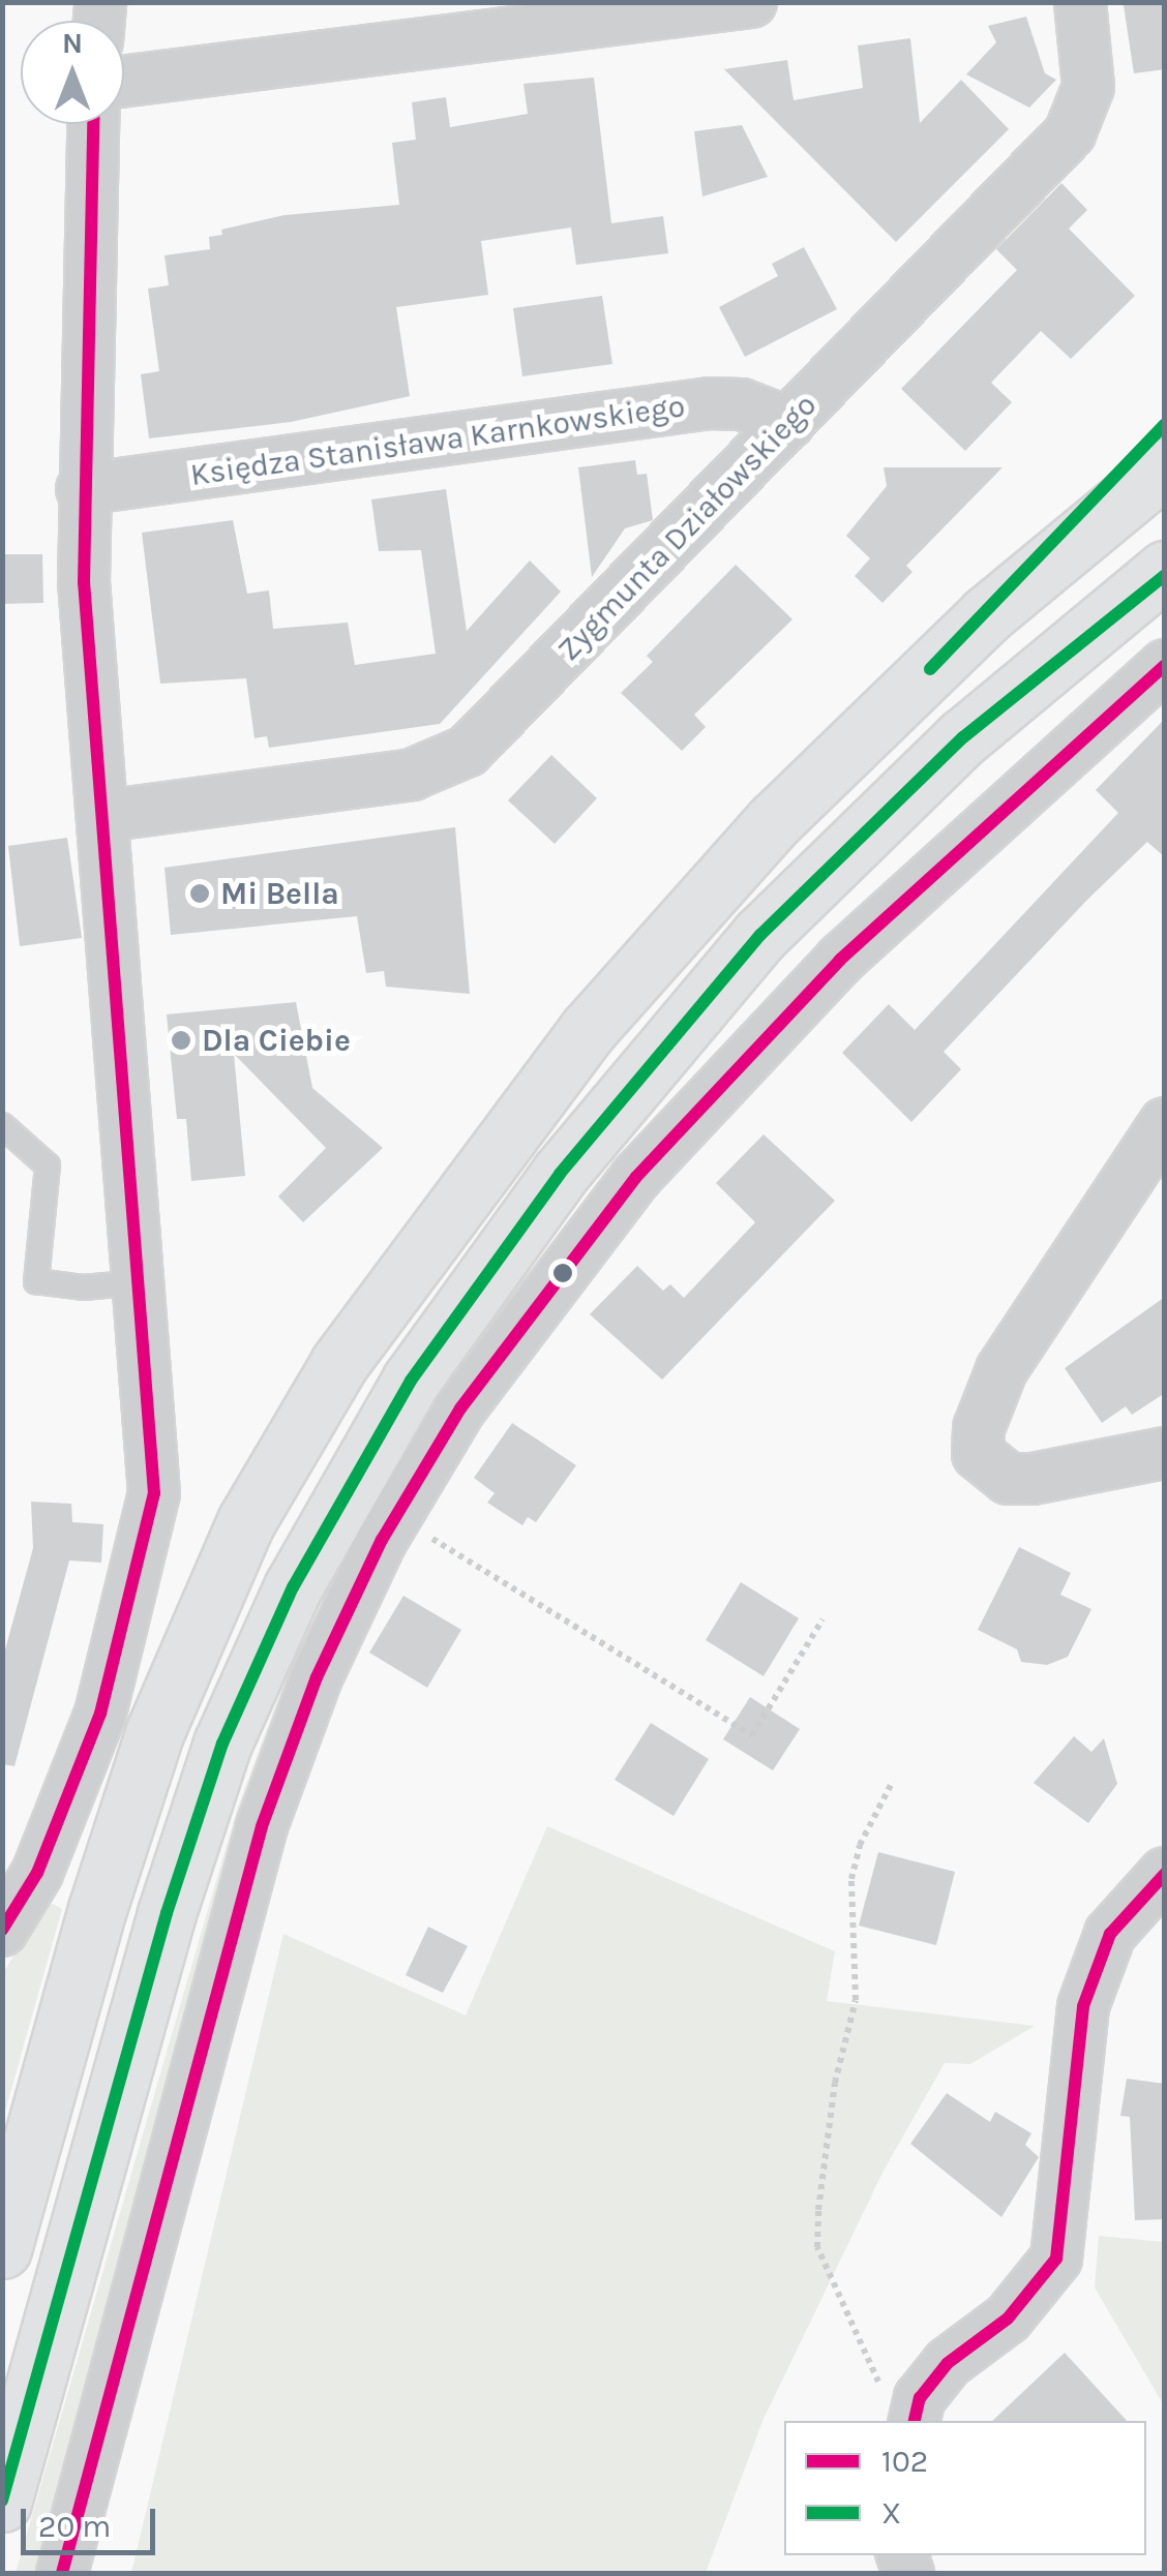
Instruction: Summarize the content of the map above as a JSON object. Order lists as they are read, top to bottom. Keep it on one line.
{"streets":{"street":["Księdza Stanisława Karnkowskiego","Zygmunta Działowskiego"]},"crossings":[["Księdza Stanisława Karnkowskiego","Zygmunta Działowskiego"]],"places":["Mi Bella","Dla Ciebie"],"lines":["transit line 102","transit line X"],"legend":["102","X"],"scale_bar":"20 m","north":"top"}
